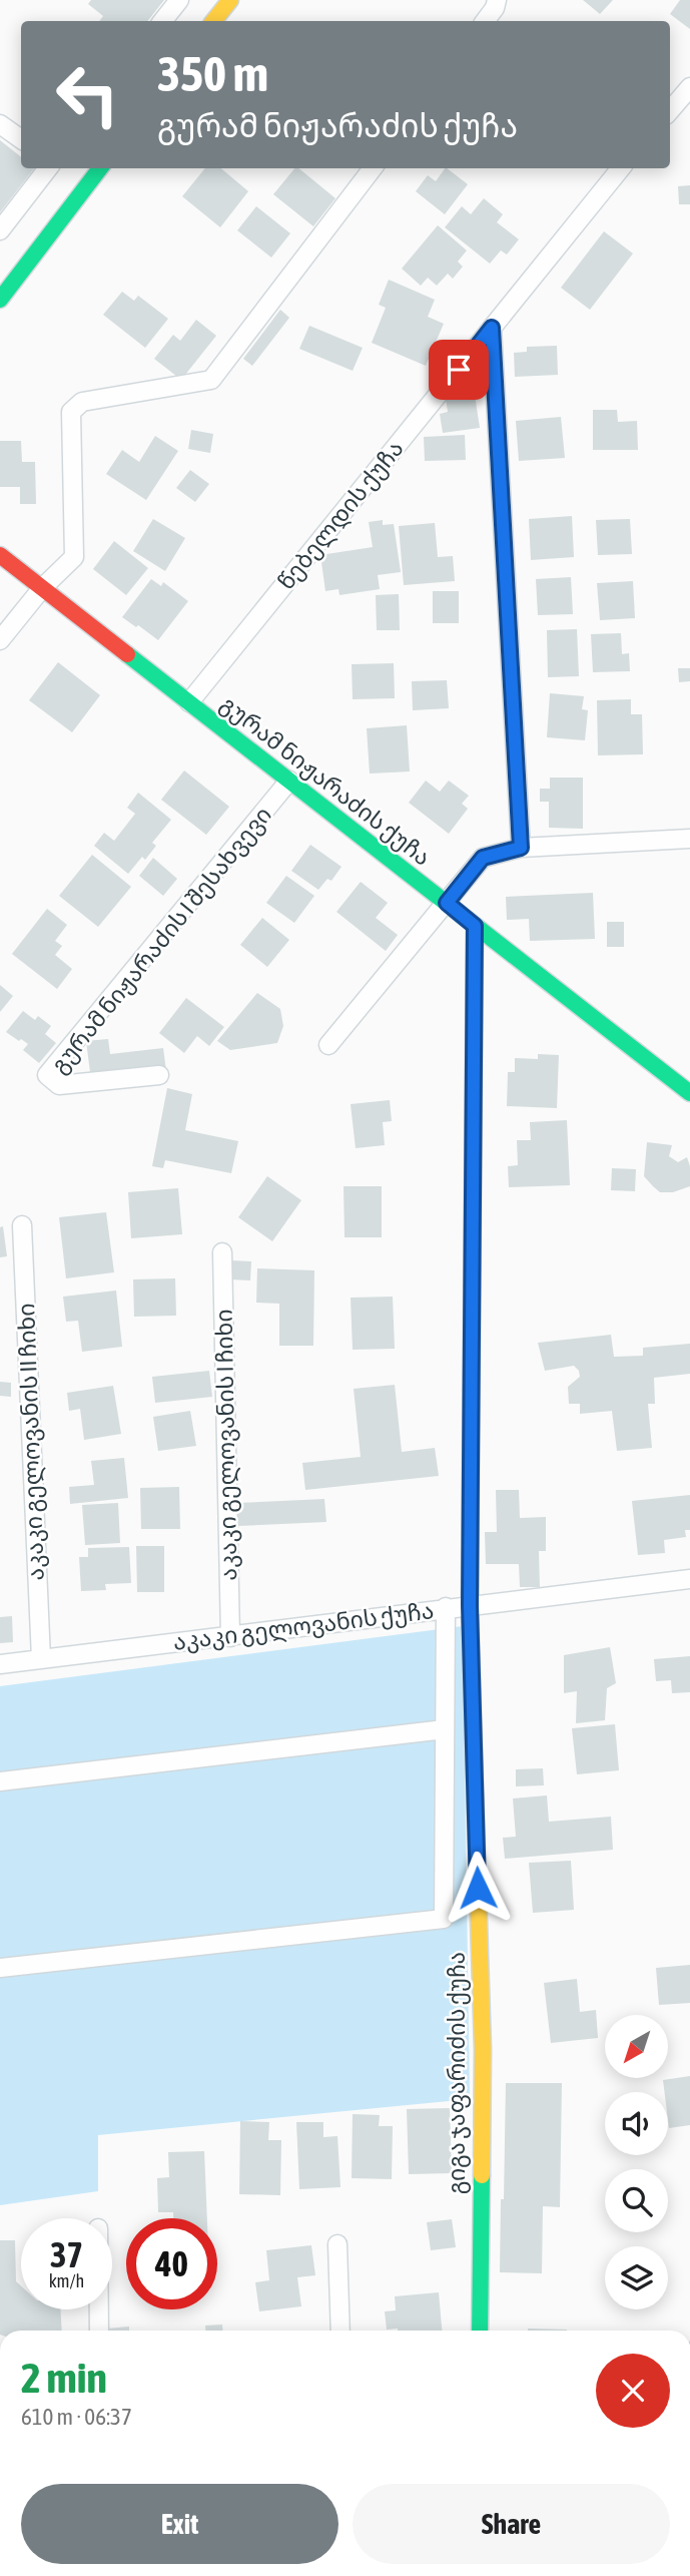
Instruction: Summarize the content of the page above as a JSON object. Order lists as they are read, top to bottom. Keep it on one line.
{"streets":{"street":["წებელდის ქუჩა","გურამ ნიჟარაძის ქუჩა","გურამ ნიჟარაძის I შესახვევი","აკაკი გელოვანის II ჩიხი","აკაკი გელოვანის I ჩიხი","აკაკი გელოვანის ქუჩა","გიგა ჯაფარიძის ქუჩა"]},"crossings":[["წებელდის ქუჩა","გურამ ნიჟარაძის ქუჩა"],["გურამ ნიჟარაძის ქუჩა","გურამ ნიჟარაძის I შესახვევი"],["გურამ ნიჟარაძის ქუჩა","გიგა ჯაფარიძის ქუჩა"],["აკაკი გელოვანის II ჩიხი","აკაკი გელოვანის ქუჩა"],["აკაკი გელოვანის I ჩიხი","აკაკი გელოვანის ქუჩა"],["აკაკი გელოვანის ქუჩა","გიგა ჯაფარიძის ქუჩა"]],"north":"bottom left","page":{"turn":["350 m","გურამ ნიჟარაძის ქუჩა"],"speed":"37 km/h","limit":"40","heading":["2 min","610 m · 06:37"],"buttons":["Exit","Share"]}}
